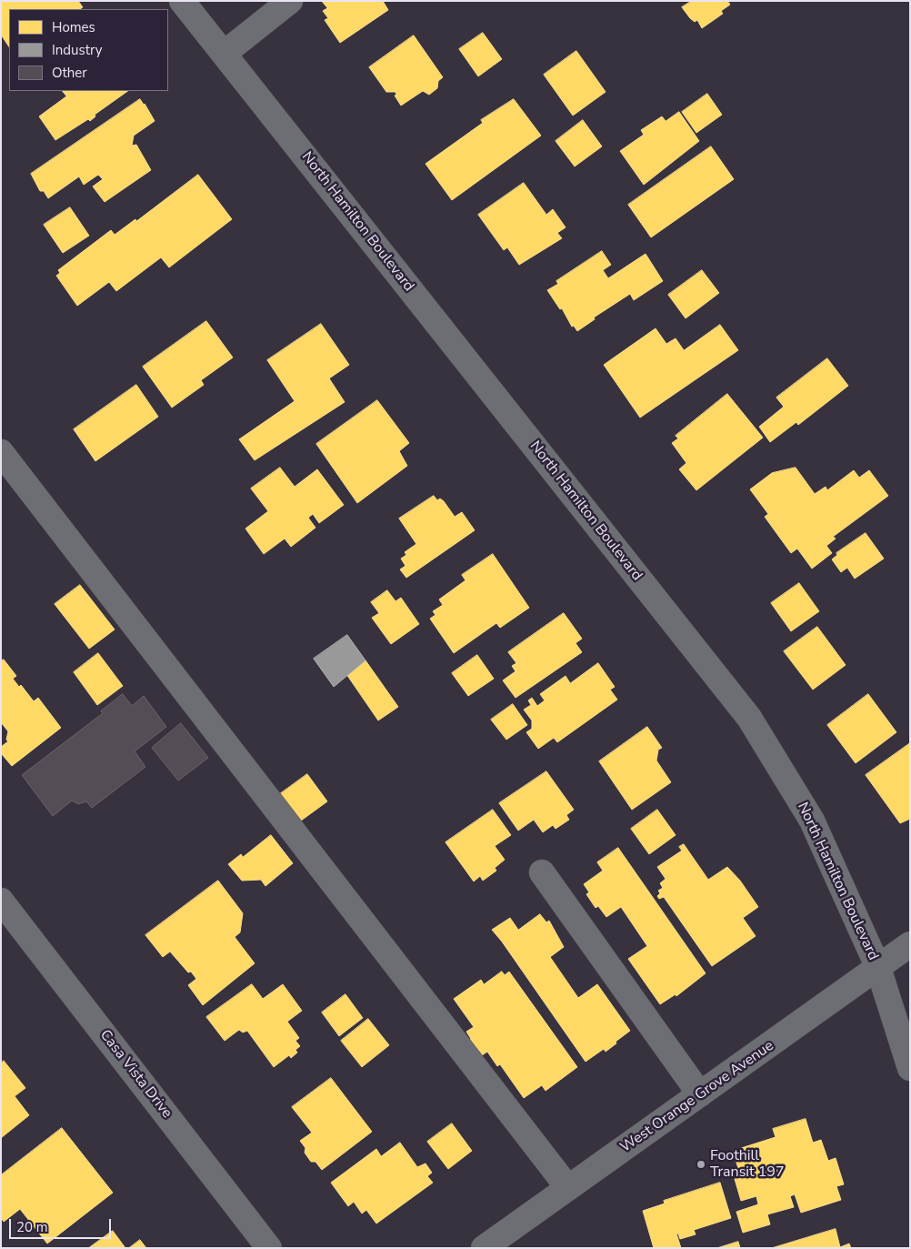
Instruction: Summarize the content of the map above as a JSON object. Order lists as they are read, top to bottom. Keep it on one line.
{"streets":{"street":["North Hamilton Boulevard","Casa Vista Drive","West Orange Grove Avenue"]},"crossings":[["North Hamilton Boulevard","West Orange Grove Avenue"]],"places":["Foothill Transit 197"],"legend":["Homes","Industry","Other"],"scale_bar":"20 m"}
